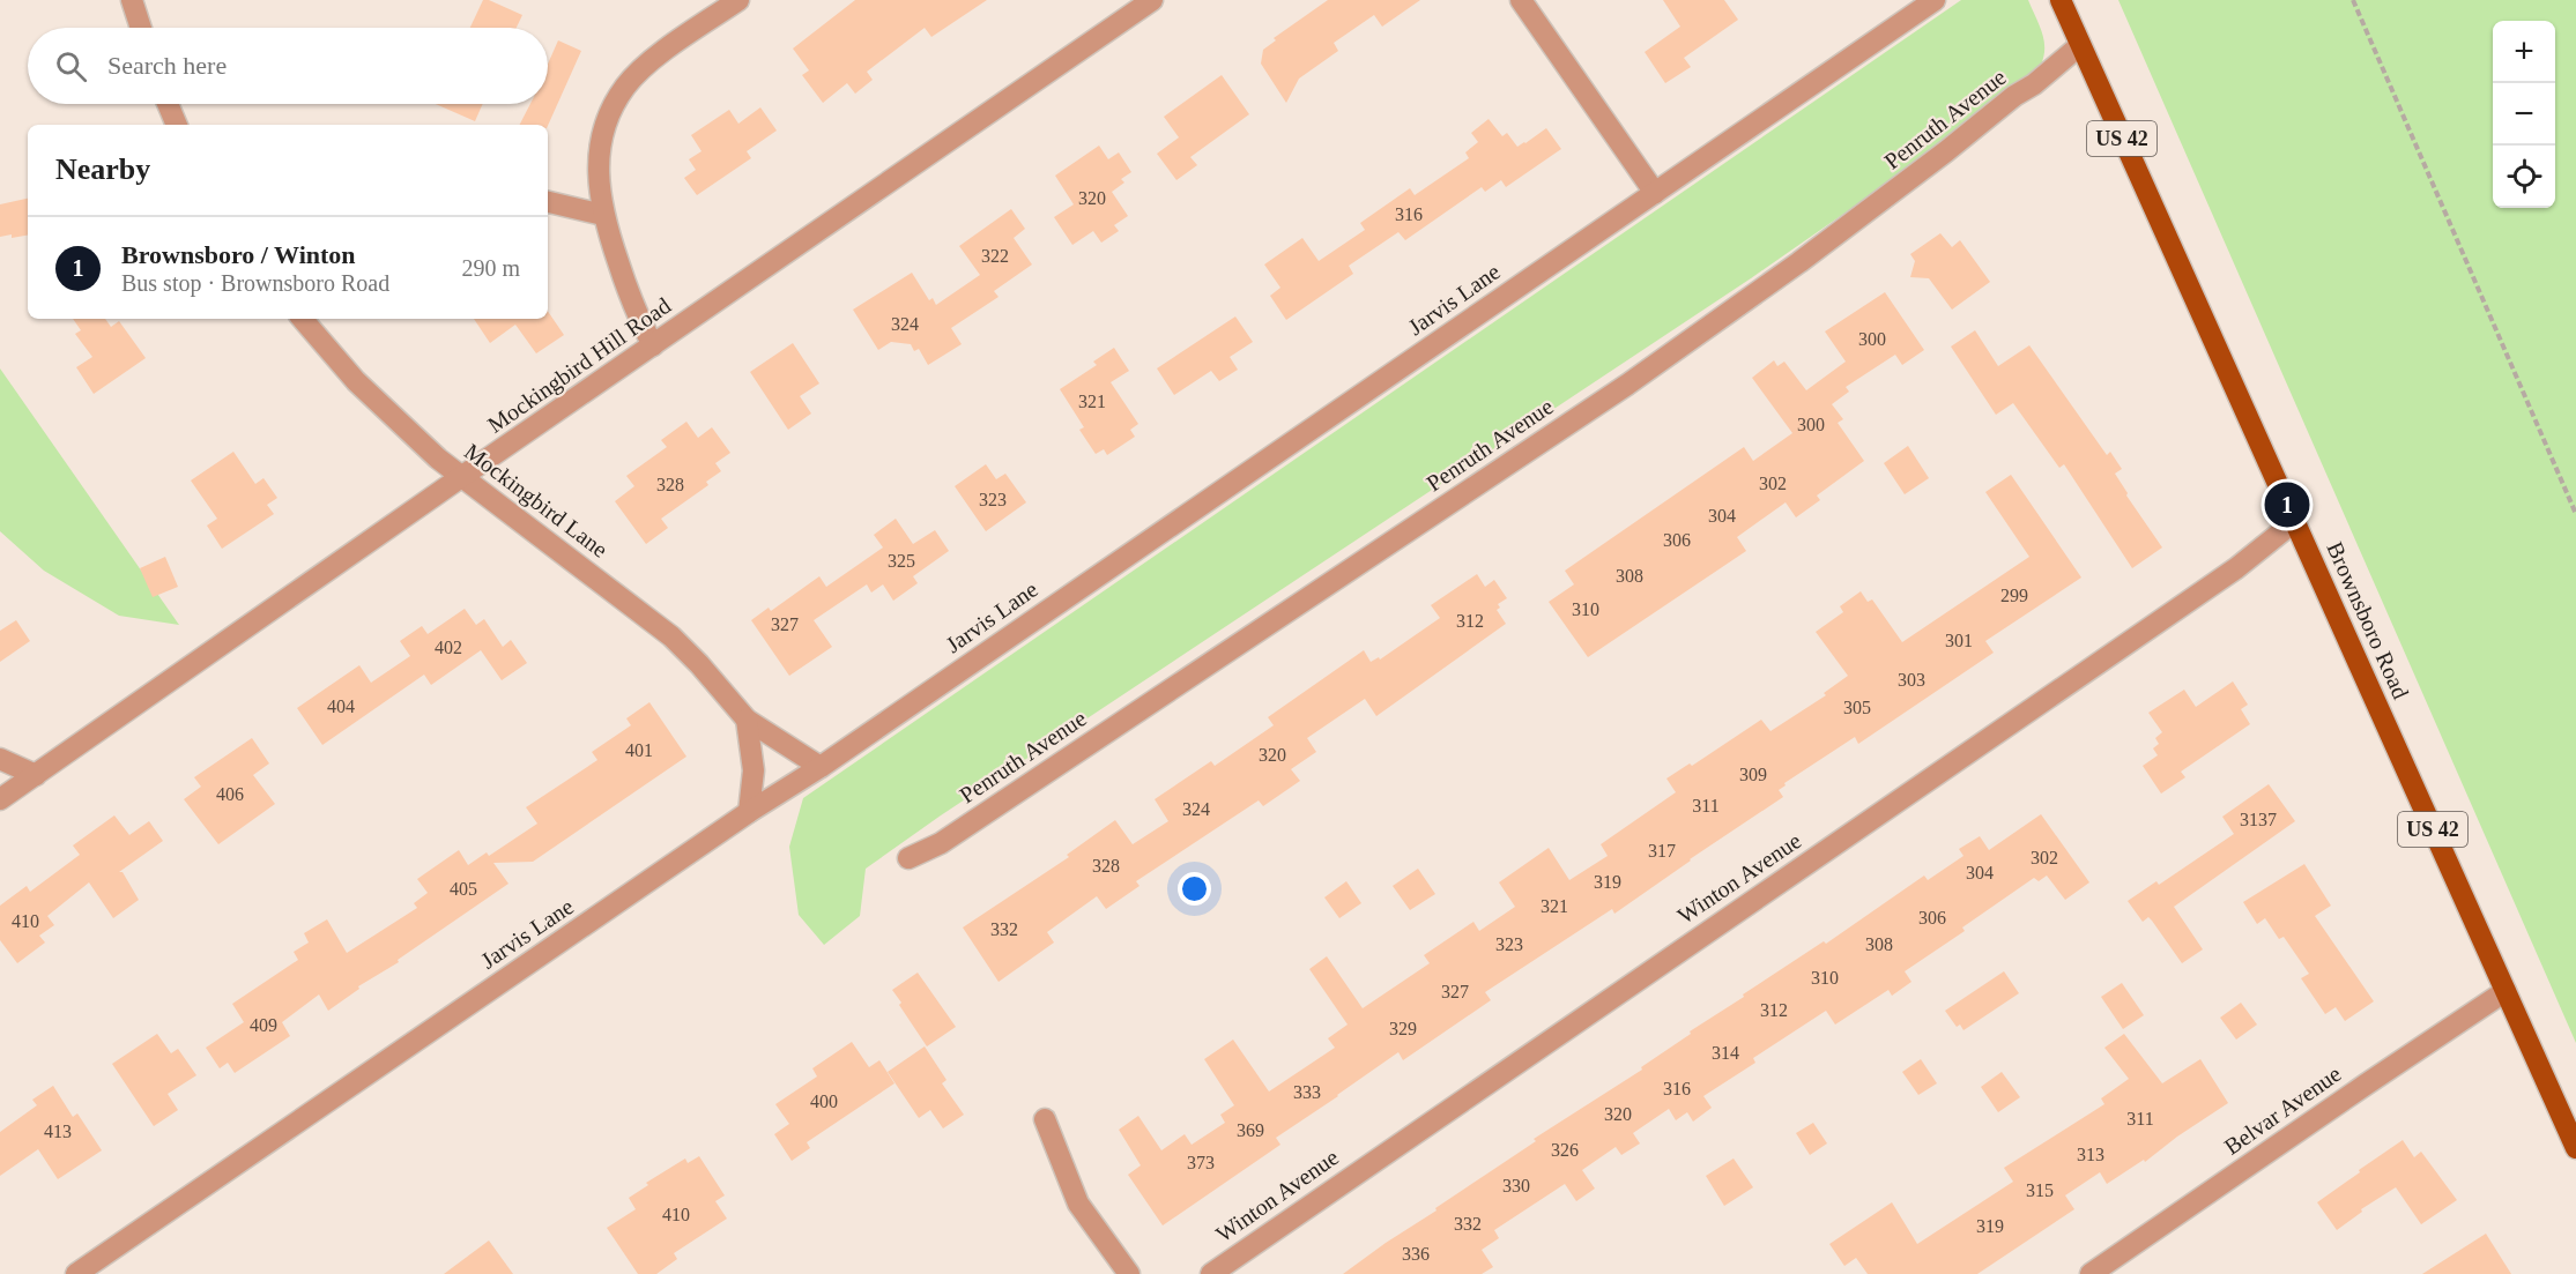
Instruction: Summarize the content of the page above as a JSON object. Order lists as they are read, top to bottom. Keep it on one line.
{"streets":{"main road":["US 42","Brownsboro Road"],"street":["Penruth Avenue","Jarvis Lane","Mockingbird Hill Road","Mockingbird Lane","Winton Avenue","Belvar Avenue"]},"crossings":[["Penruth Avenue","Brownsboro Road"],["Jarvis Lane","Mockingbird Lane"],["Mockingbird Hill Road","Mockingbird Lane"],["Brownsboro Road","Winton Avenue"],["Brownsboro Road","Belvar Avenue"]],"house_numbers":["320","316","322","324","300","321","300","302","328","323","304","306","325","308","299","310","312","327","301","402","303","404","305","401","320","309","406","311","324","3137","317","302","328","304","319","405","321","306","410","332","323","308","310","327","312","409","329","314","316","333","400","320","311","369","413","326","313","373","330","315","410","332","319","336"],"page":{"map_buttons":["+","−"],"search":"Search here","heading":"Nearby","list":[{"mark":"1","name":"Brownsboro / Winton","note":"Bus stop · Brownsboro Road","value":"290 m"}],"pins":"1"}}
